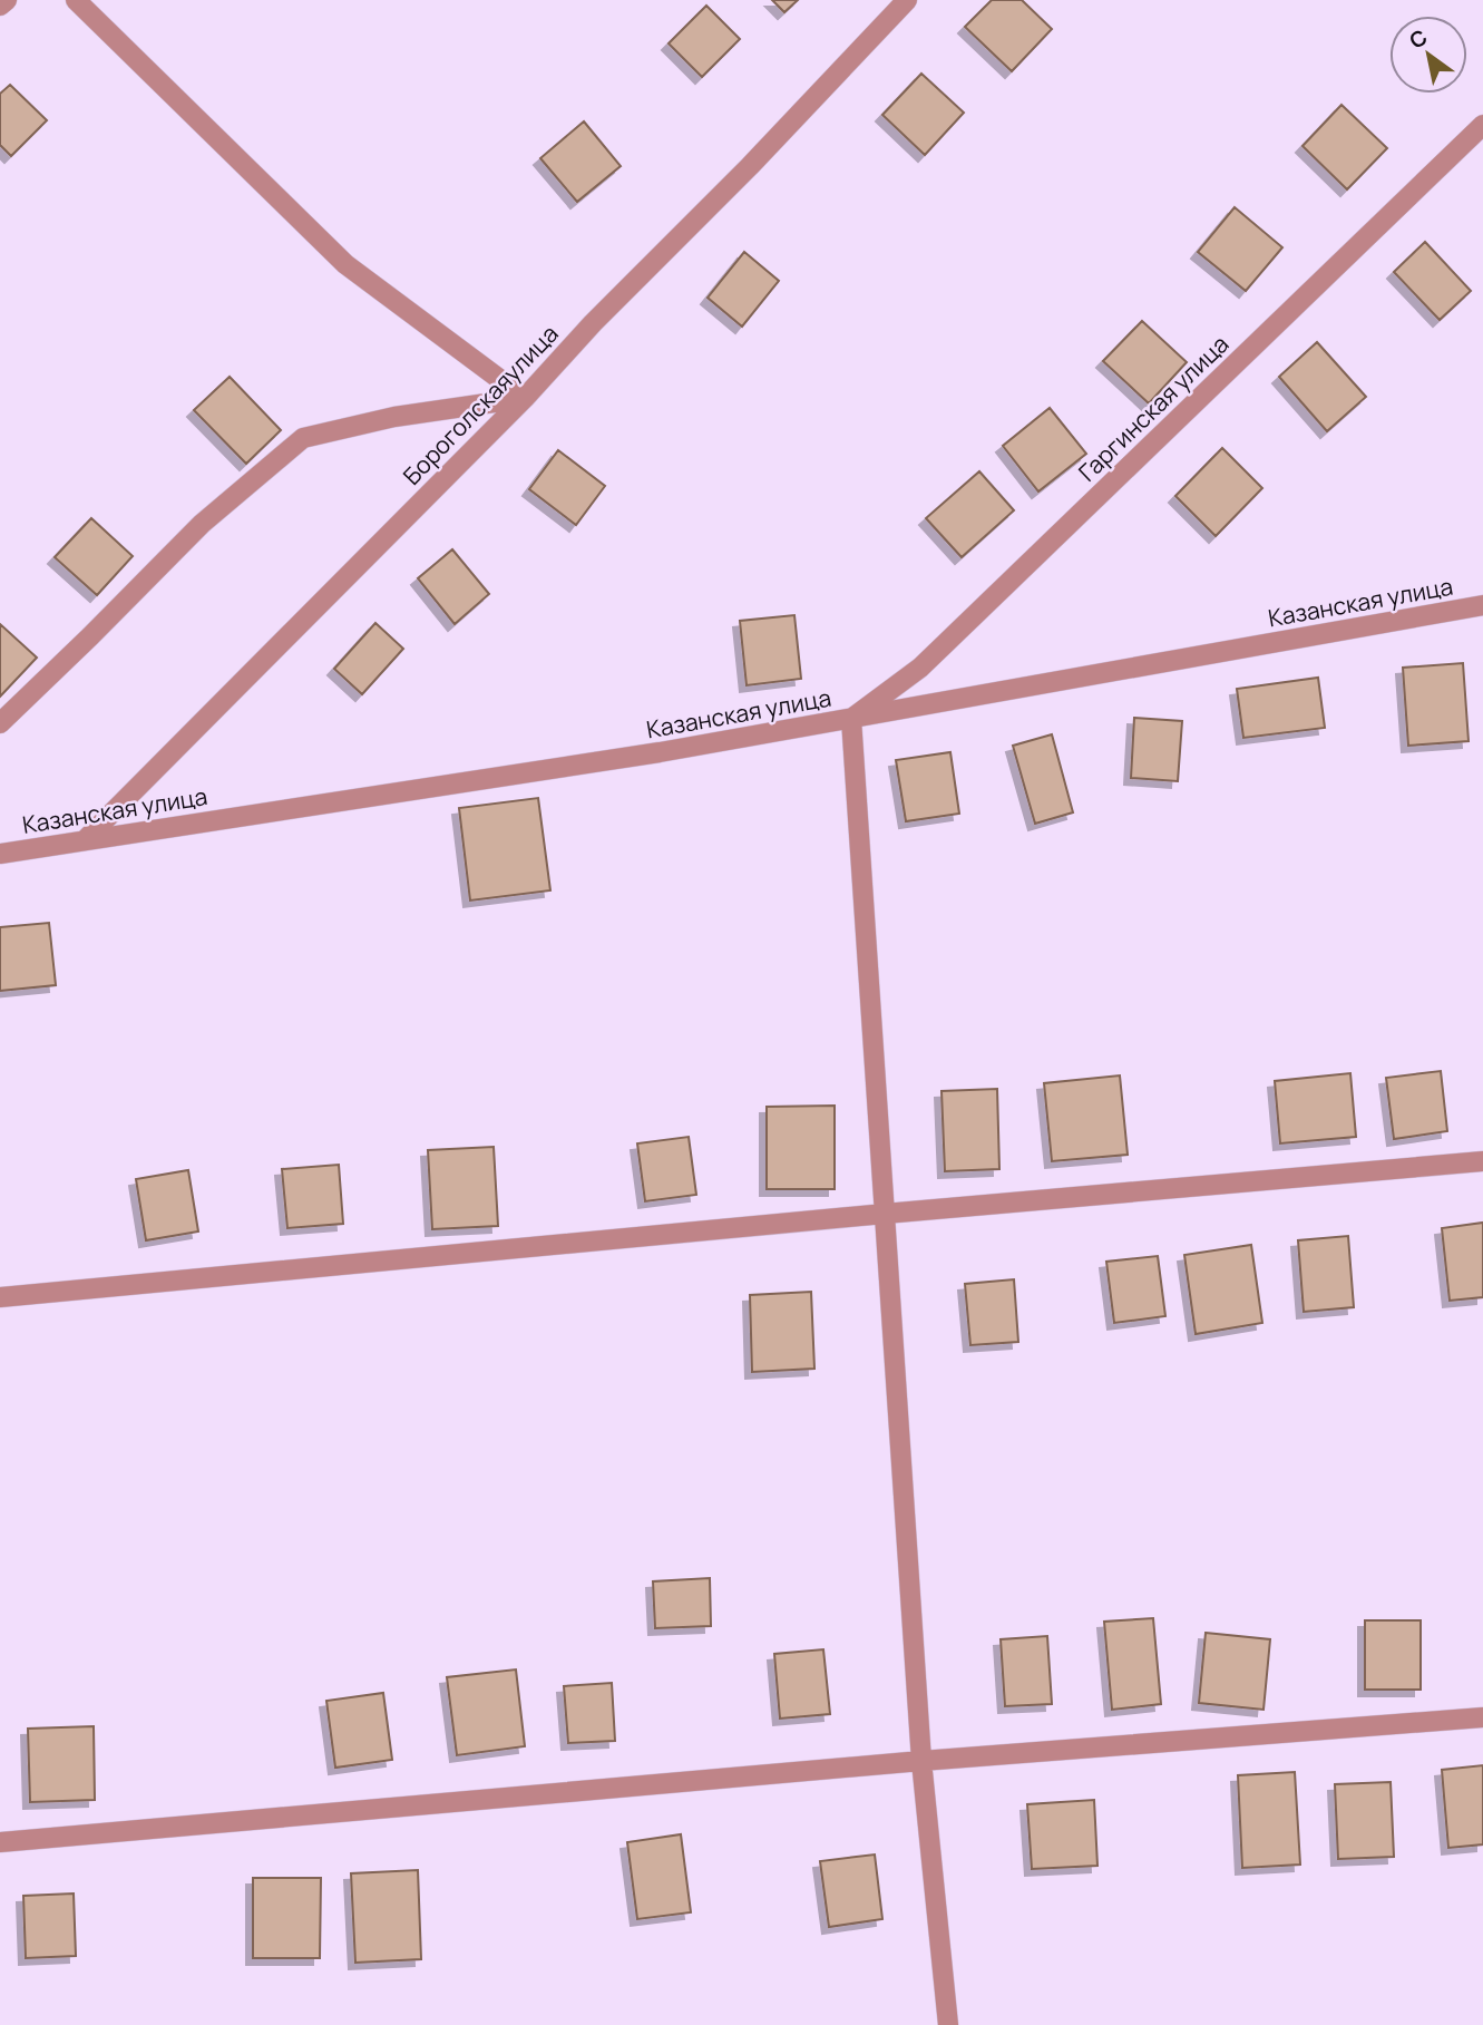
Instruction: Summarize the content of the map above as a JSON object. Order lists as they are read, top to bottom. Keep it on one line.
{"streets":{"street":["Бороголскаяулица","Гаргинская улица","Казанская улица"]},"crossings":[["Бороголскаяулица","Казанская улица"],["Гаргинская улица","Казанская улица"]],"north":"top left"}
